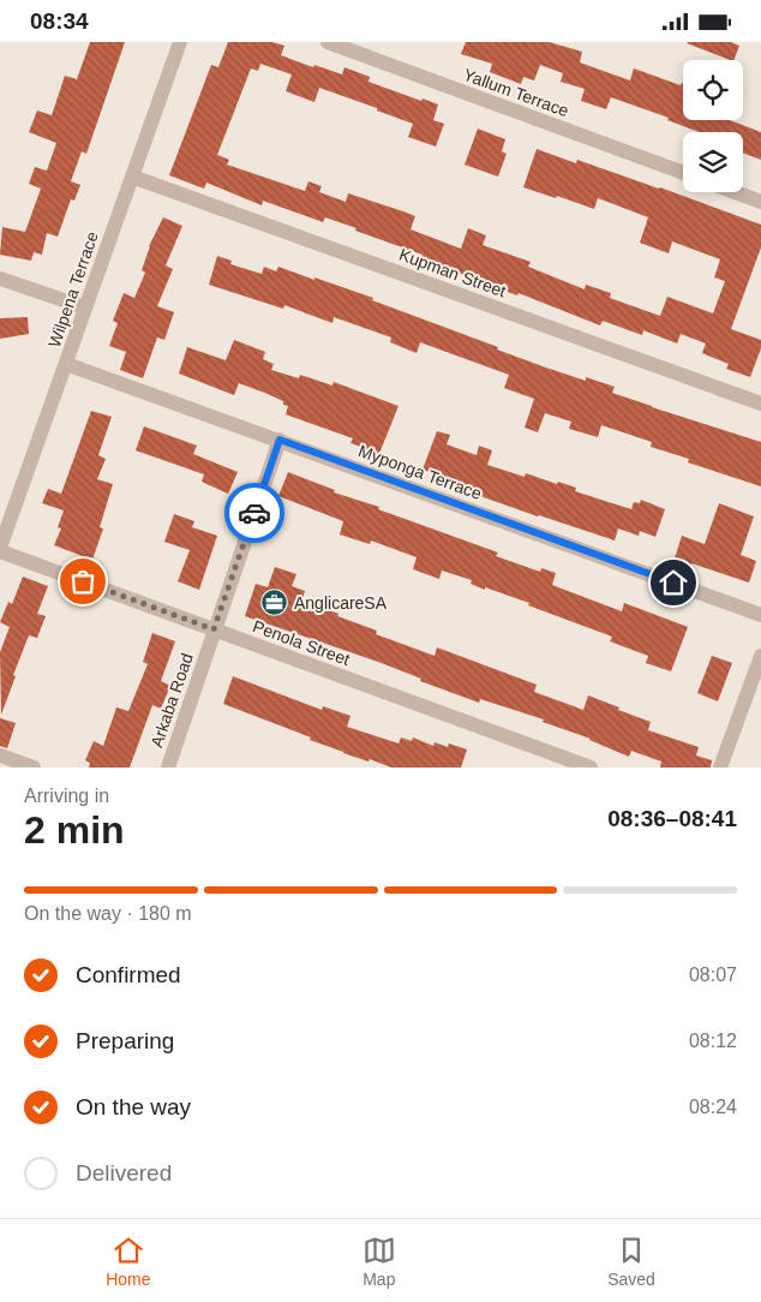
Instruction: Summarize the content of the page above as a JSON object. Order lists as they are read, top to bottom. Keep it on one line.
{"streets":{"street":["Yallum Terrace","Kupman Street","Wilpena Terrace","Myponga Terrace","Penola Street","Arkaba Road"]},"crossings":[["Kupman Street","Wilpena Terrace"],["Wilpena Terrace","Myponga Terrace"],["Wilpena Terrace","Penola Street"],["Myponga Terrace","Arkaba Road"],["Penola Street","Arkaba Road"]],"places":{"office":["AnglicareSA"]},"page":{"status":"08:34","heading":["2 min","Arriving in","08:36–08:41"],"bar":"On the way · 180 m","list":[["Confirmed","08:07"],["Preparing","08:12"],["On the way","08:24"],"Delivered"],"tabs":["Home","Map","Saved"]}}
